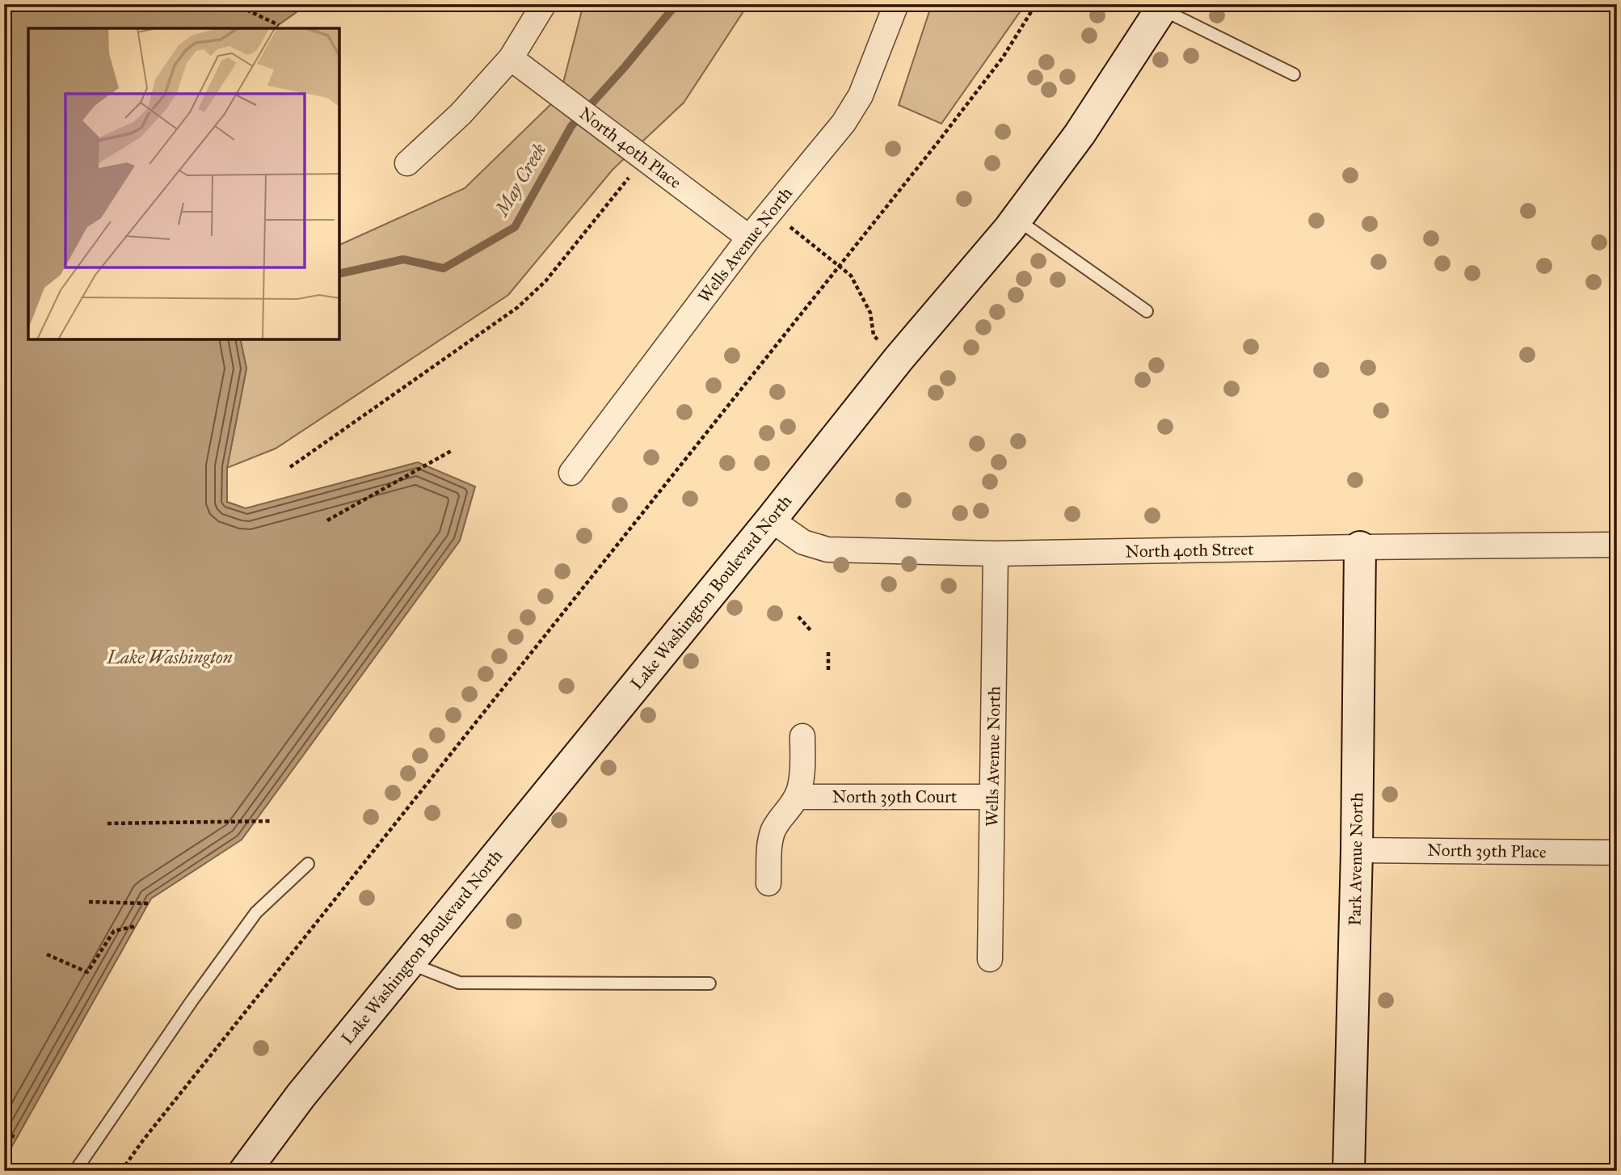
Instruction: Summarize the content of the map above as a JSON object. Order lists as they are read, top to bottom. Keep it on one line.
{"streets":{"street":["North 40th Place","Wells Avenue North","North 40th Street","Lake Washington Boulevard North","North 39th Court","North 39th Place","Park Avenue North"]},"crossings":[["North 40th Place","Wells Avenue North"],["Wells Avenue North","North 40th Street"],["Wells Avenue North","North 39th Court"],["North 40th Street","Lake Washington Boulevard North"],["North 40th Street","Park Avenue North"],["North 39th Place","Park Avenue North"]],"water":["May Creek","Lake Washington"]}
